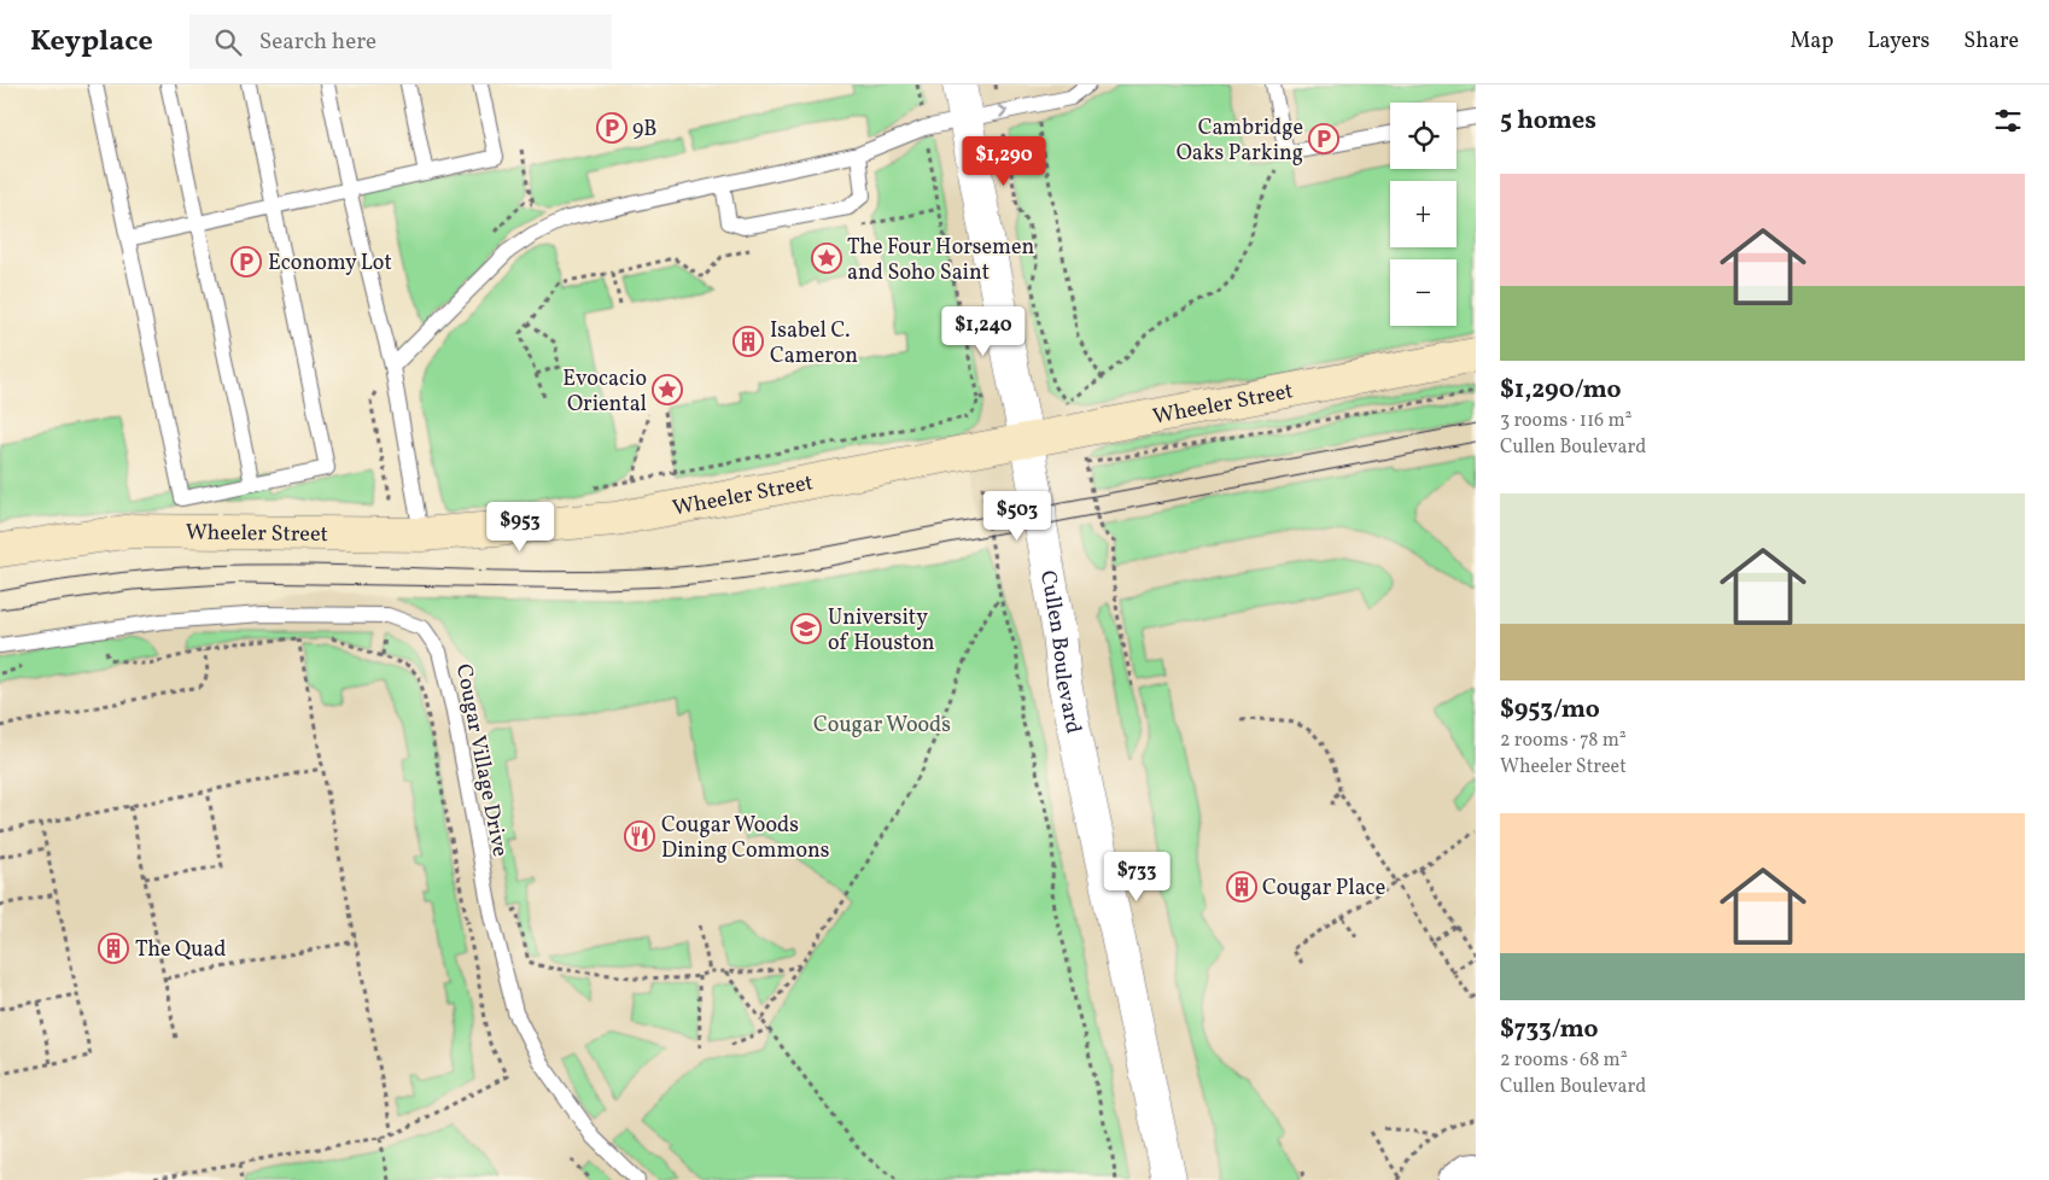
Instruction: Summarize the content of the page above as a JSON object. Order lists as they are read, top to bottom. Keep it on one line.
{"streets":{"main road":["Wheeler Street"],"street":["Cullen Boulevard"],"lane":["Cougar Village Drive"]},"crossings":[["Wheeler Street","Cullen Boulevard"]],"parks":["Cougar Woods"],"places":{"parking":["9B","Cambridge Oaks Parking","Economy Lot"],"place":["The Four Horsemen and Soho Saint","Evocacio Oriental"],"building":["Isabel C. Cameron","Cougar Place","The Quad"],"school or university":["University of Houston"],"restaurant":["Cougar Woods Dining Commons"]},"page":{"header":"Keyplace","search":"Search here","nav":["Map","Layers","Share"],"heading":"5 homes","map_buttons":["+","−"],"price":["$1,290","$1,240","$503","$953","$733"],"list":[{"name":"$1,290/mo","note":"3 rooms · 116 m² · Cullen Boulevard"},{"name":"$953/mo","note":"2 rooms · 78 m² · Wheeler Street"},{"name":"$733/mo","note":"2 rooms · 68 m² · Cullen Boulevard"}]}}
